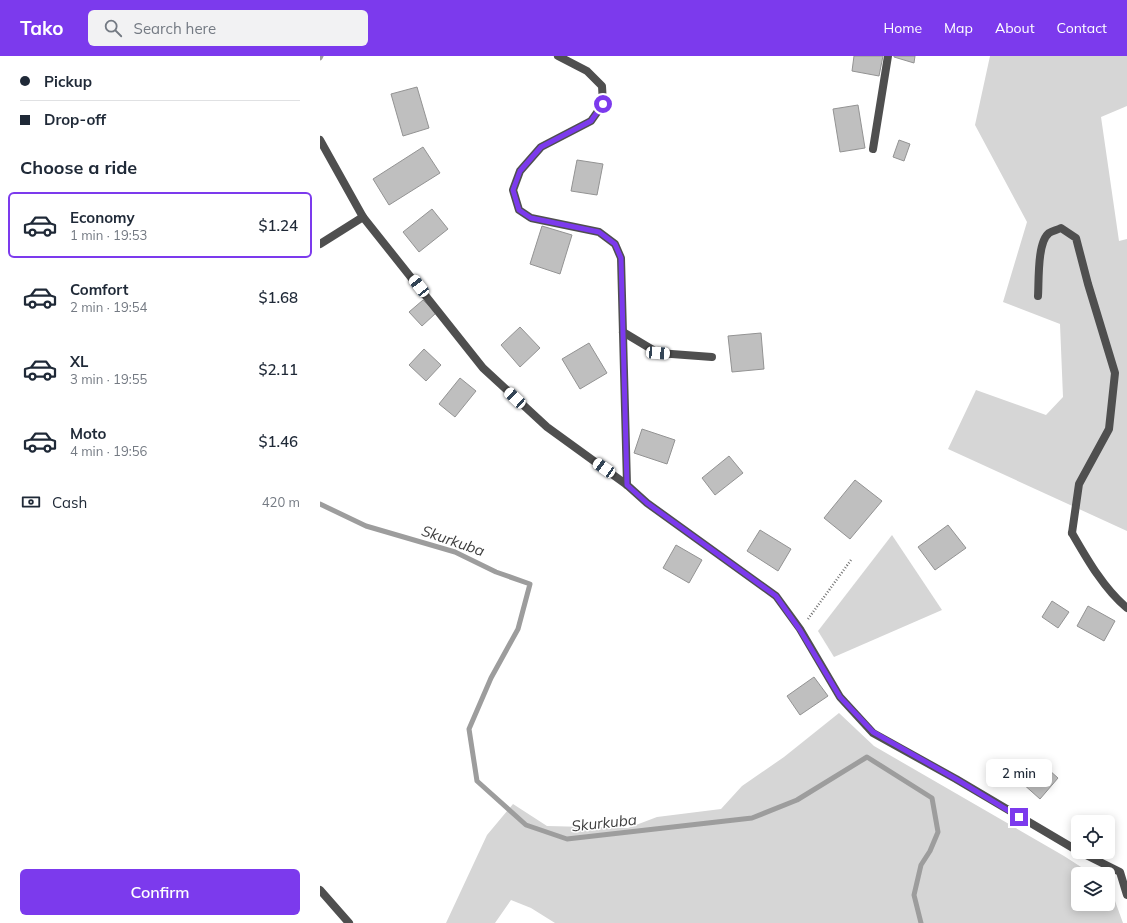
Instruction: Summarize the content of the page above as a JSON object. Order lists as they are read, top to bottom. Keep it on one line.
{"water":["Skurkuba"],"page":{"header":"Tako","search":"Search here","nav":["Home","Map","About","Contact"],"banner":["Pickup","Drop-off"],"heading":"Choose a ride","list":[{"name":"Economy","note":"1 min · 19:53","value":"$1.24"},{"name":"Comfort","note":"2 min · 19:54","value":"$1.68"},{"name":"XL","note":"3 min · 19:55","value":"$2.11"},{"name":"Moto","note":"4 min · 19:56","value":"$1.46"}],"pay":["Cash","420 m"],"bubble":"2 min","buttons":"Confirm"}}
